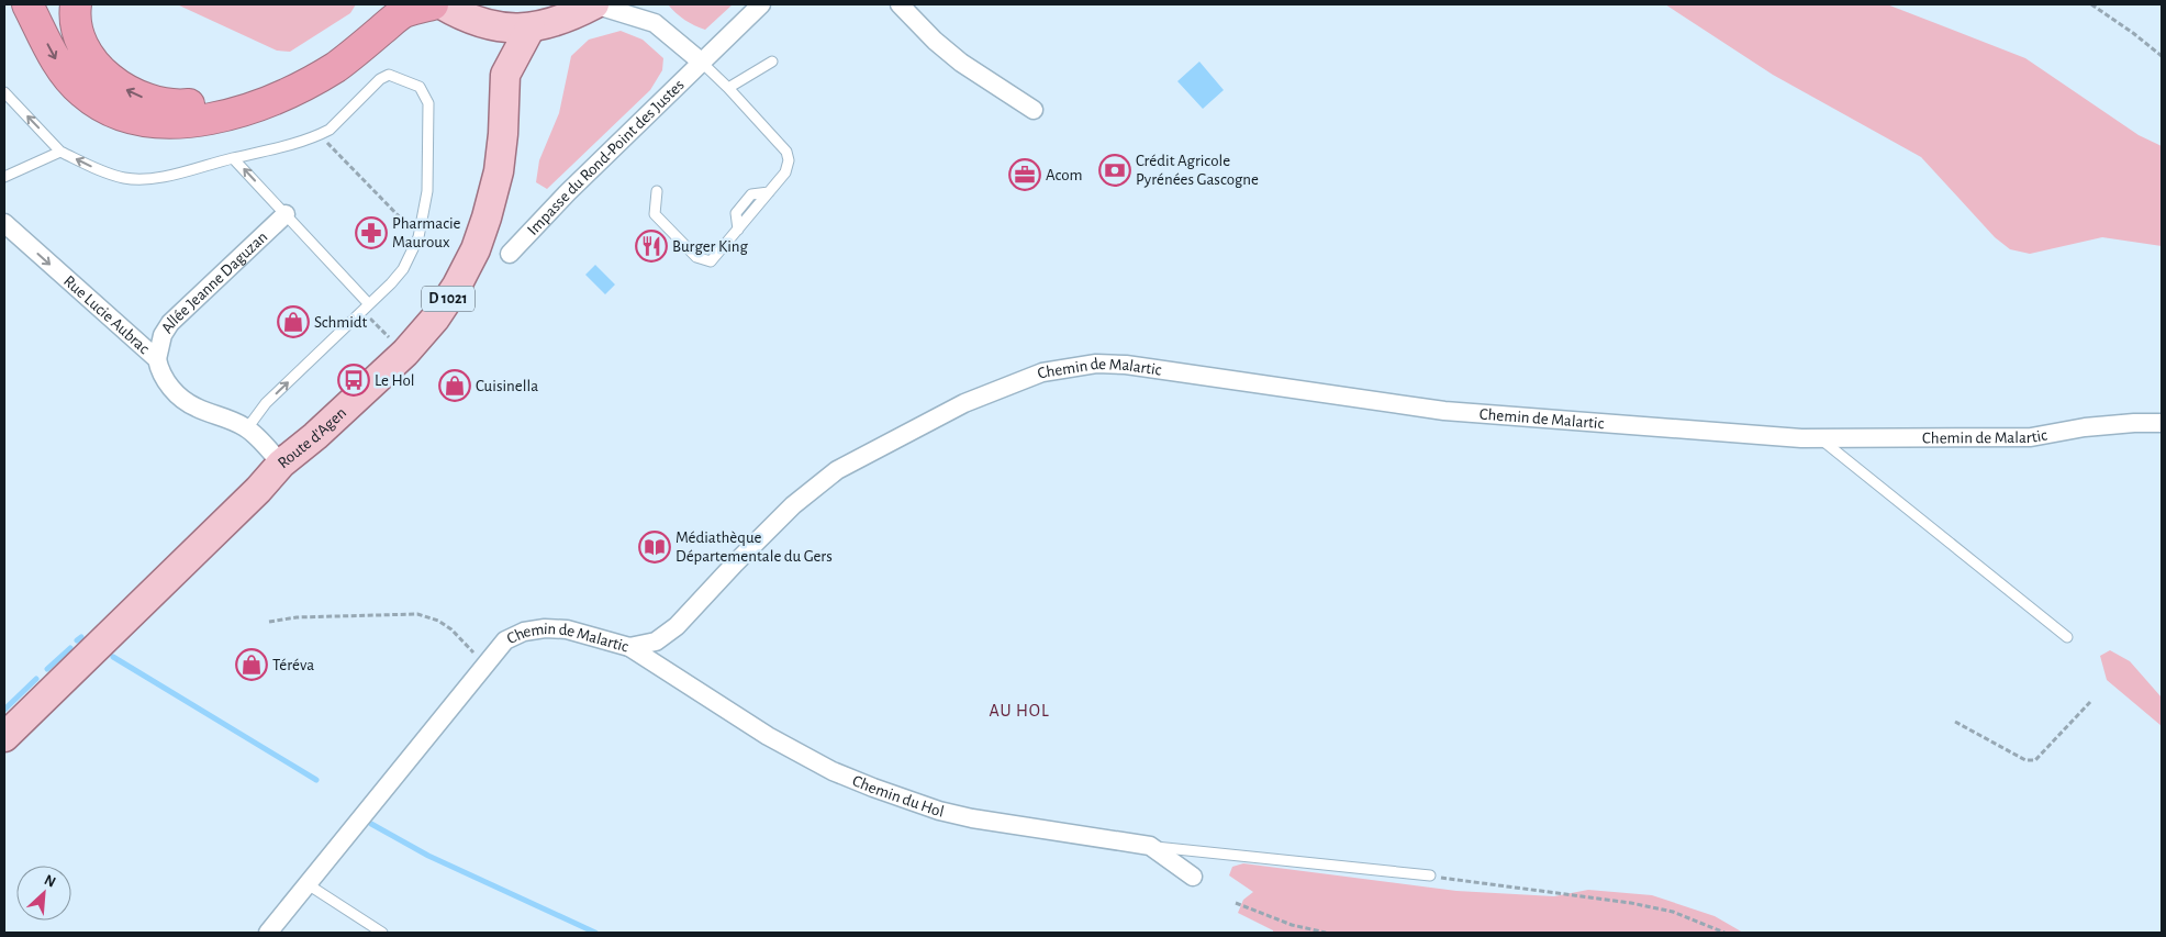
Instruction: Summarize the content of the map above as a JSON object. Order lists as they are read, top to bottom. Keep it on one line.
{"streets":{"main road":["D 1021","Route d'Agen"],"street":["Impasse du Rond-Point des Justes","Allée Jeanne Daguzan","Rue Lucie Aubrac","Chemin de Malartic","Chemin du Hol"]},"crossings":[["Allée Jeanne Daguzan","Rue Lucie Aubrac"],["Rue Lucie Aubrac","Route d'Agen"],["Chemin de Malartic","Chemin du Hol"]],"one_way":["Rue Lucie Aubrac"],"districts":["AU HOL"],"places":{"bank":["Crédit Agricole Pyrénées Gascogne"],"office":["Acom"],"pharmacy":["Pharmacie Mauroux"],"restaurant":["Burger King"],"shop":["Schmidt","Cuisinella","Téréva"],"bus stop":["Le Hol"],"library":["Médiathèque Départementale du Gers"]},"north":"top right"}
